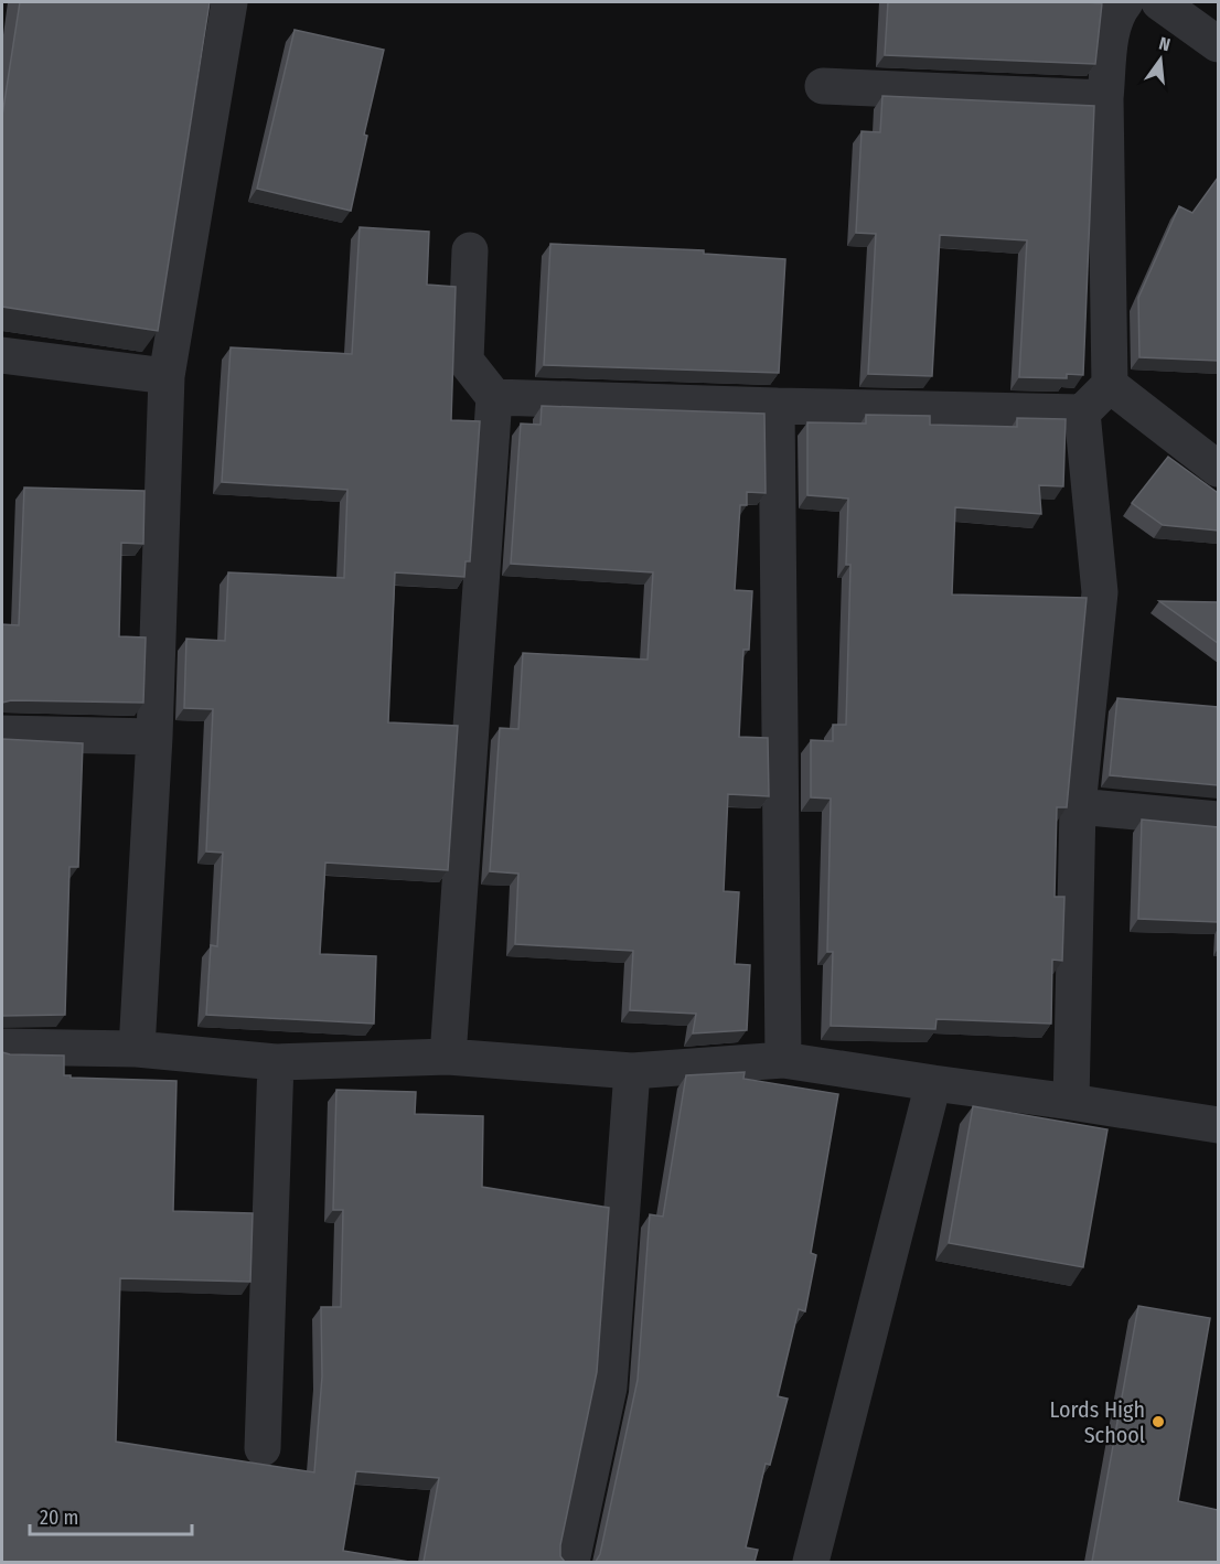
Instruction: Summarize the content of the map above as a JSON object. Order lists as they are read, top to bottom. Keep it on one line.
{"places":["Lords High School"],"scale_bar":"20 m","north":"top"}
